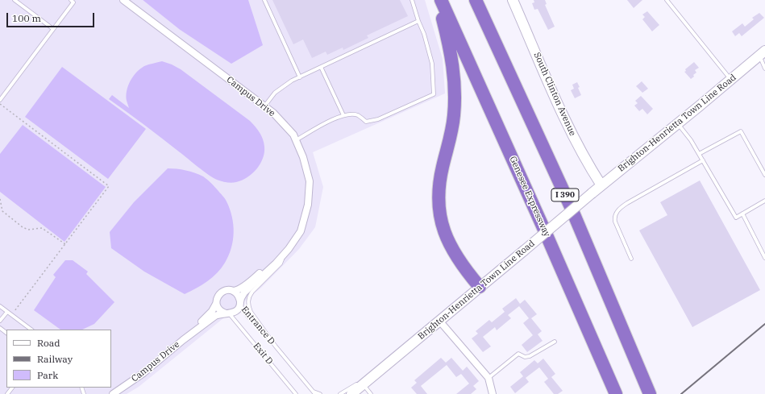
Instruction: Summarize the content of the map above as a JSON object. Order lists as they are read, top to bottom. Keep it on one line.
{"streets":{"highway":["I 390","Genesee Expressway"],"street":["South Clinton Avenue","Campus Drive","Brighton-Henrietta Town Line Road"],"lane":["Entrance D","Exit D"]},"crossings":[["South Clinton Avenue","Brighton-Henrietta Town Line Road"],["Campus Drive","Entrance D"],["Campus Drive","Exit D"],["Entrance D","Exit D"]],"legend":["Road","Railway","Park"],"scale_bar":"100 m"}
